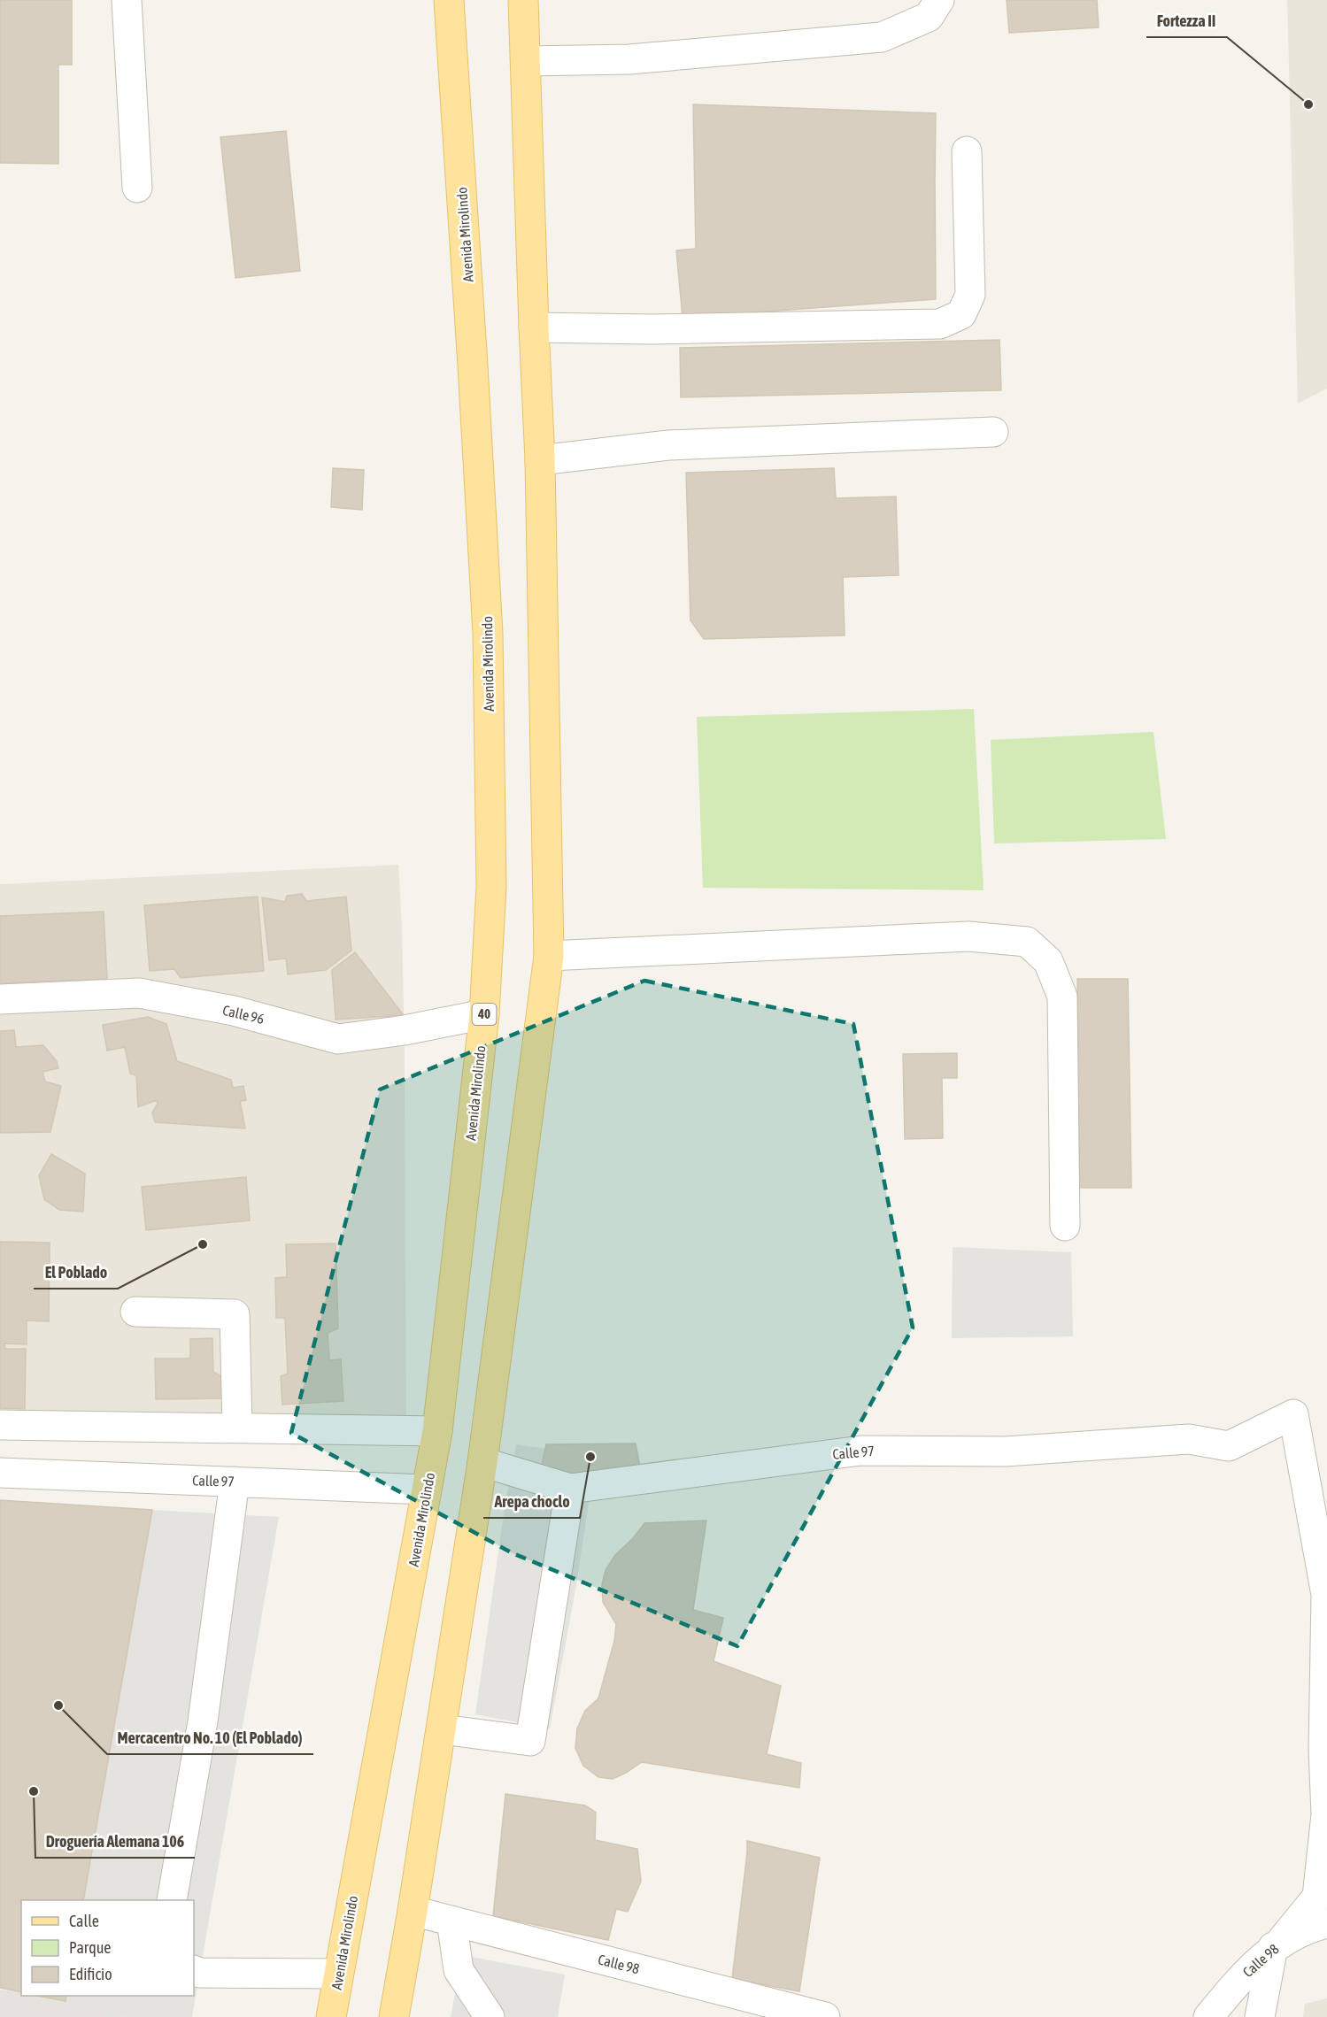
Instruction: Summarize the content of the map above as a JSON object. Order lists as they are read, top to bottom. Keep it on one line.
{"streets":{"main road":["Avenida Mirolindo","40"],"street":["Calle 96","Calle 97","Calle 98"]},"crossings":[["Avenida Mirolindo","Calle 96"],["Avenida Mirolindo","Calle 97"],["Calle 97","Calle 98"]],"places":["Fortezza II","El Poblado","Arepa choclo","Mercacentro No. 10 (El Poblado)","Droguería Alemana 106"],"legend":["Calle","Parque","Edificio"]}
